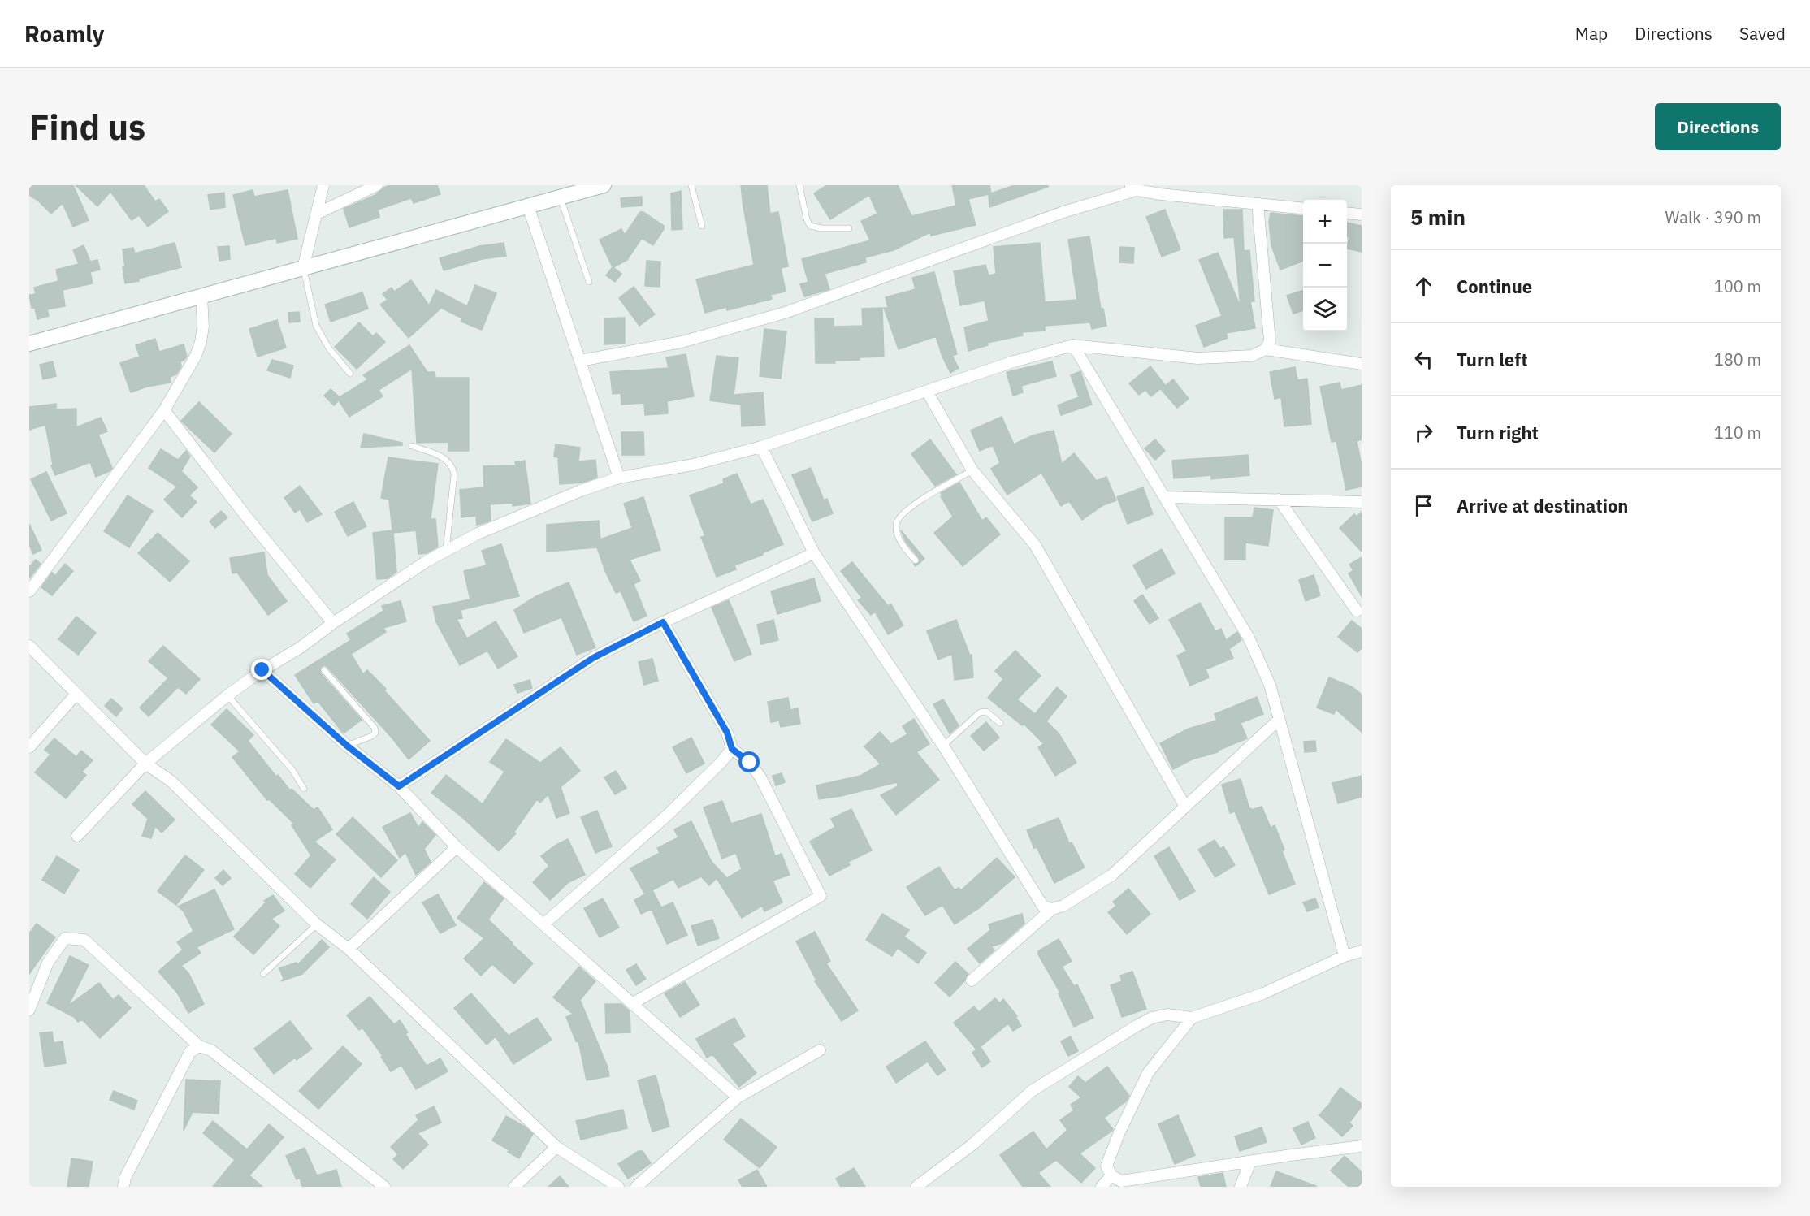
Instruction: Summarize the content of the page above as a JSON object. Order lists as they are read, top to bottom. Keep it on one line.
{"page":{"header":"Roamly","nav":["Map","Directions","Saved"],"buttons":"Directions","title":"Find us","heading":["5 min","Walk · 390 m"],"map_buttons":["+","−"],"list":[["Continue","100 m"],["Turn left","180 m"],["Turn right","110 m"],"Arrive at destination"]}}
